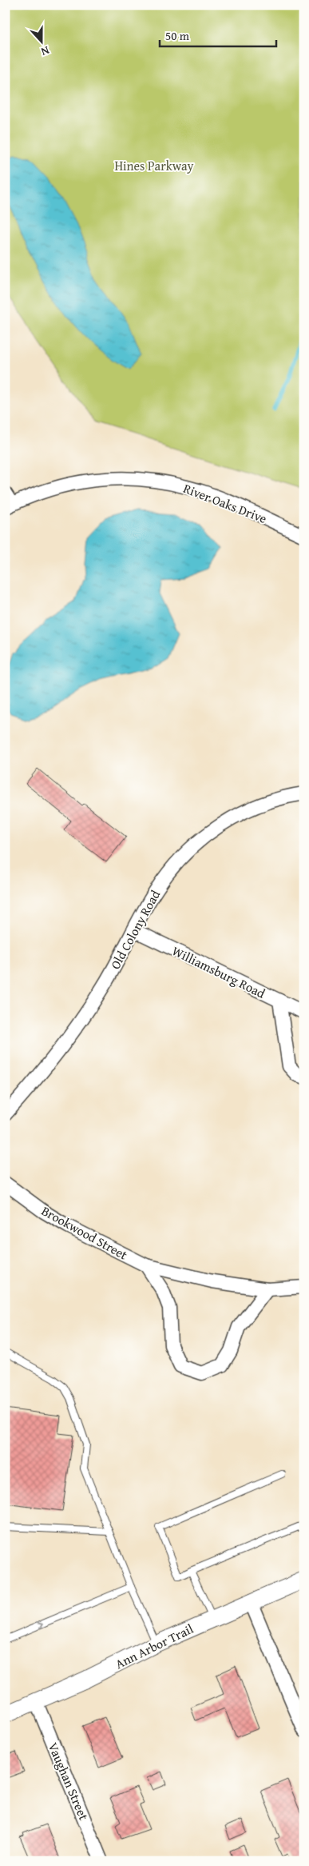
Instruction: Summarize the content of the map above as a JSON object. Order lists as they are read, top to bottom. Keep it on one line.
{"streets":{"street":["River Oaks Drive","Old Colony Road","Williamsburg Road","Brookwood Street","Ann Arbor Trail","Vaughan Street"]},"crossings":[["Old Colony Road","Williamsburg Road"],["Ann Arbor Trail","Vaughan Street"]],"parks":["Hines Parkway"],"scale_bar":"50 m","north":"bottom"}
